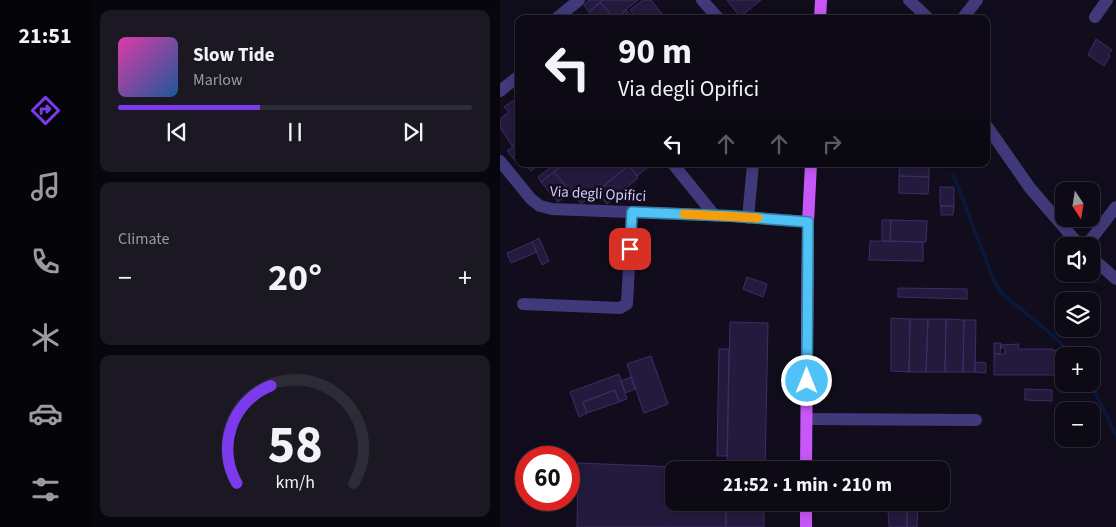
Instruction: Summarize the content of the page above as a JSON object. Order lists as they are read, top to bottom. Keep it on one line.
{"streets":{"street":["Via degli Opifici"]},"north":"bottom","page":{"tabs":"21:51","turn":["90 m","Via degli Opifici"],"song":["Slow Tide","Marlow"],"tile":"Climate","map_buttons":["+","−"],"heat":["−","20°","+"],"limit":"60","trip":"21:52 · 1 min · 210 m","gauge":["58","km/h"]}}
